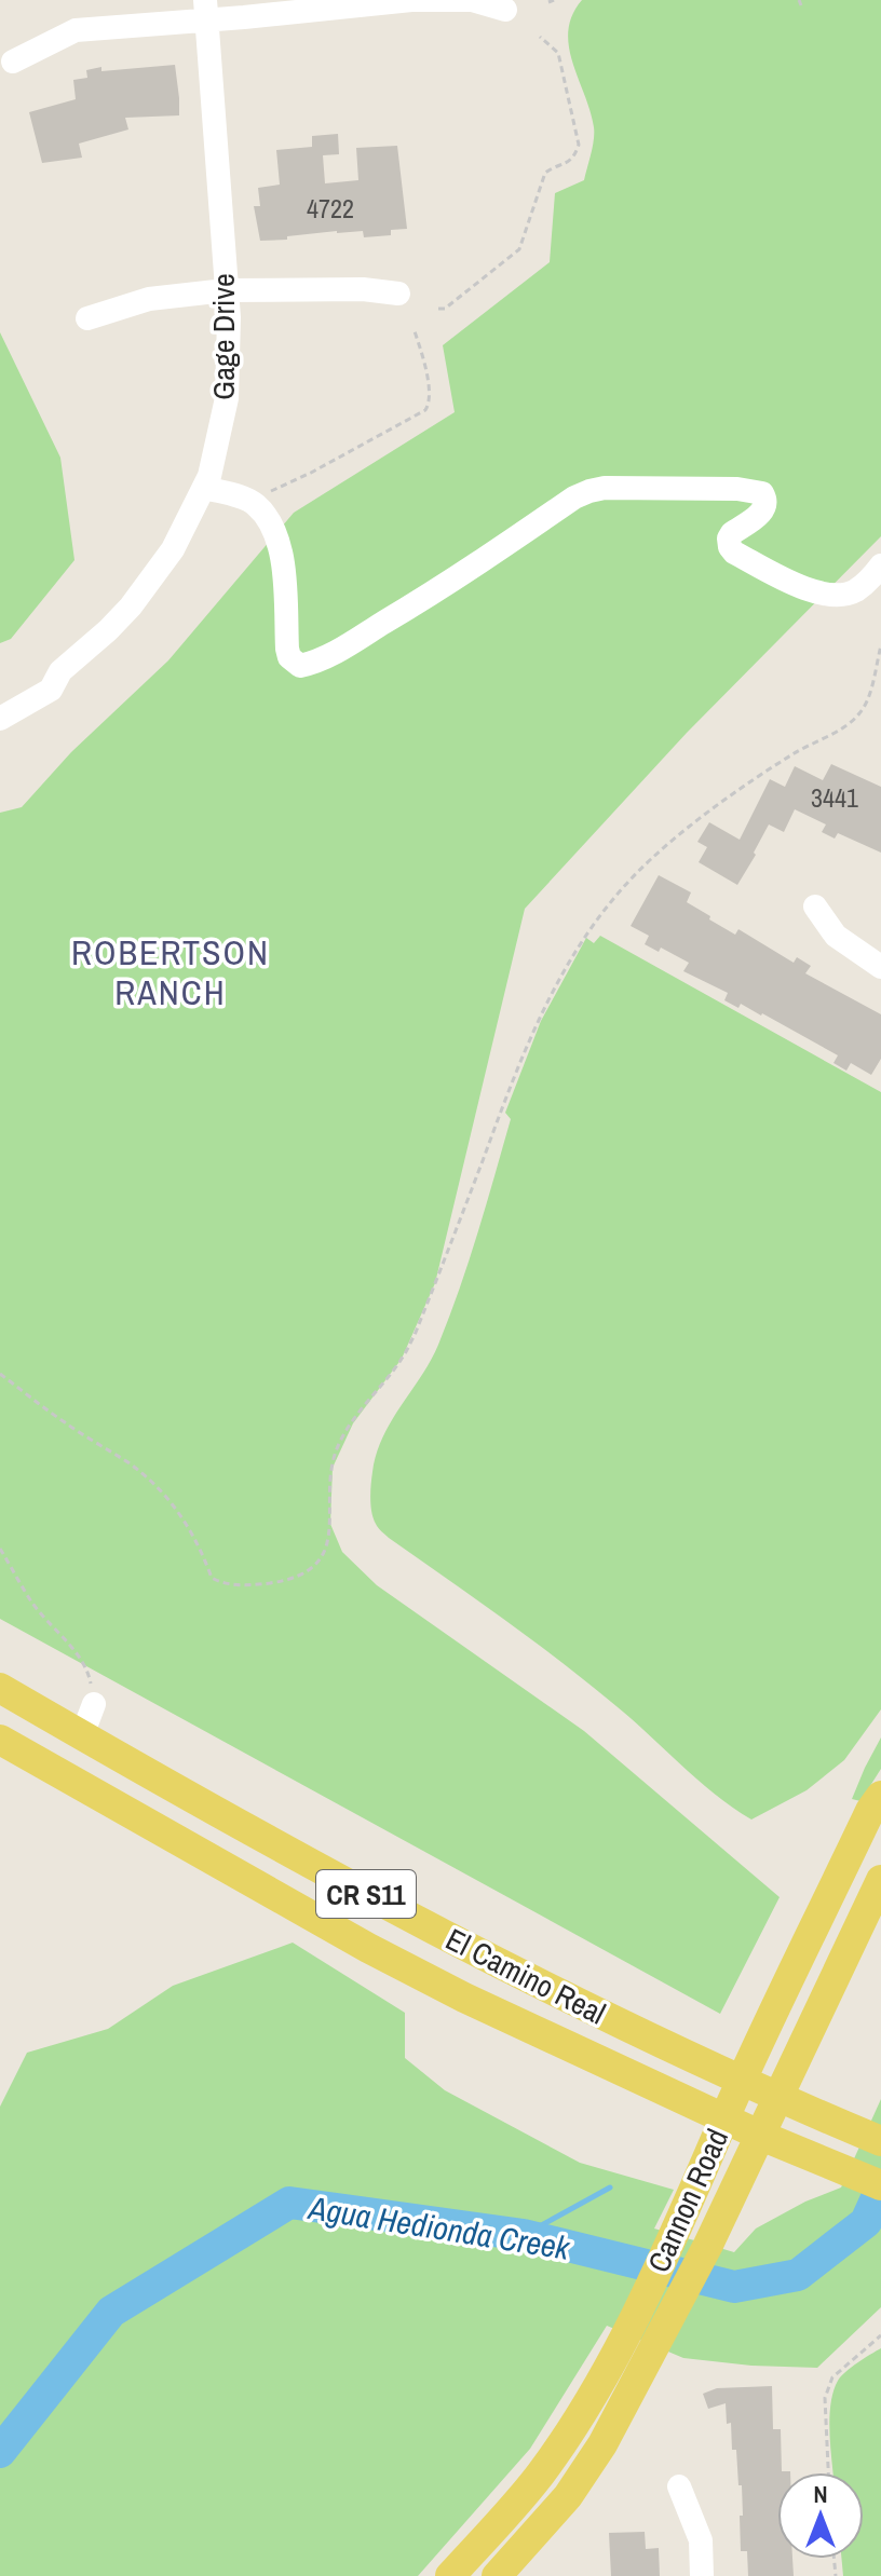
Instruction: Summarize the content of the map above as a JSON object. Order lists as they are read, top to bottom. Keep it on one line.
{"streets":{"main road":["CR S11","El Camino Real","Cannon Road"],"street":["Gage Drive"]},"crossings":[["El Camino Real","Cannon Road"]],"districts":["ROBERTSON RANCH"],"water":["Agua Hedionda Creek"],"house_numbers":["4722","3441"],"north":"top"}
